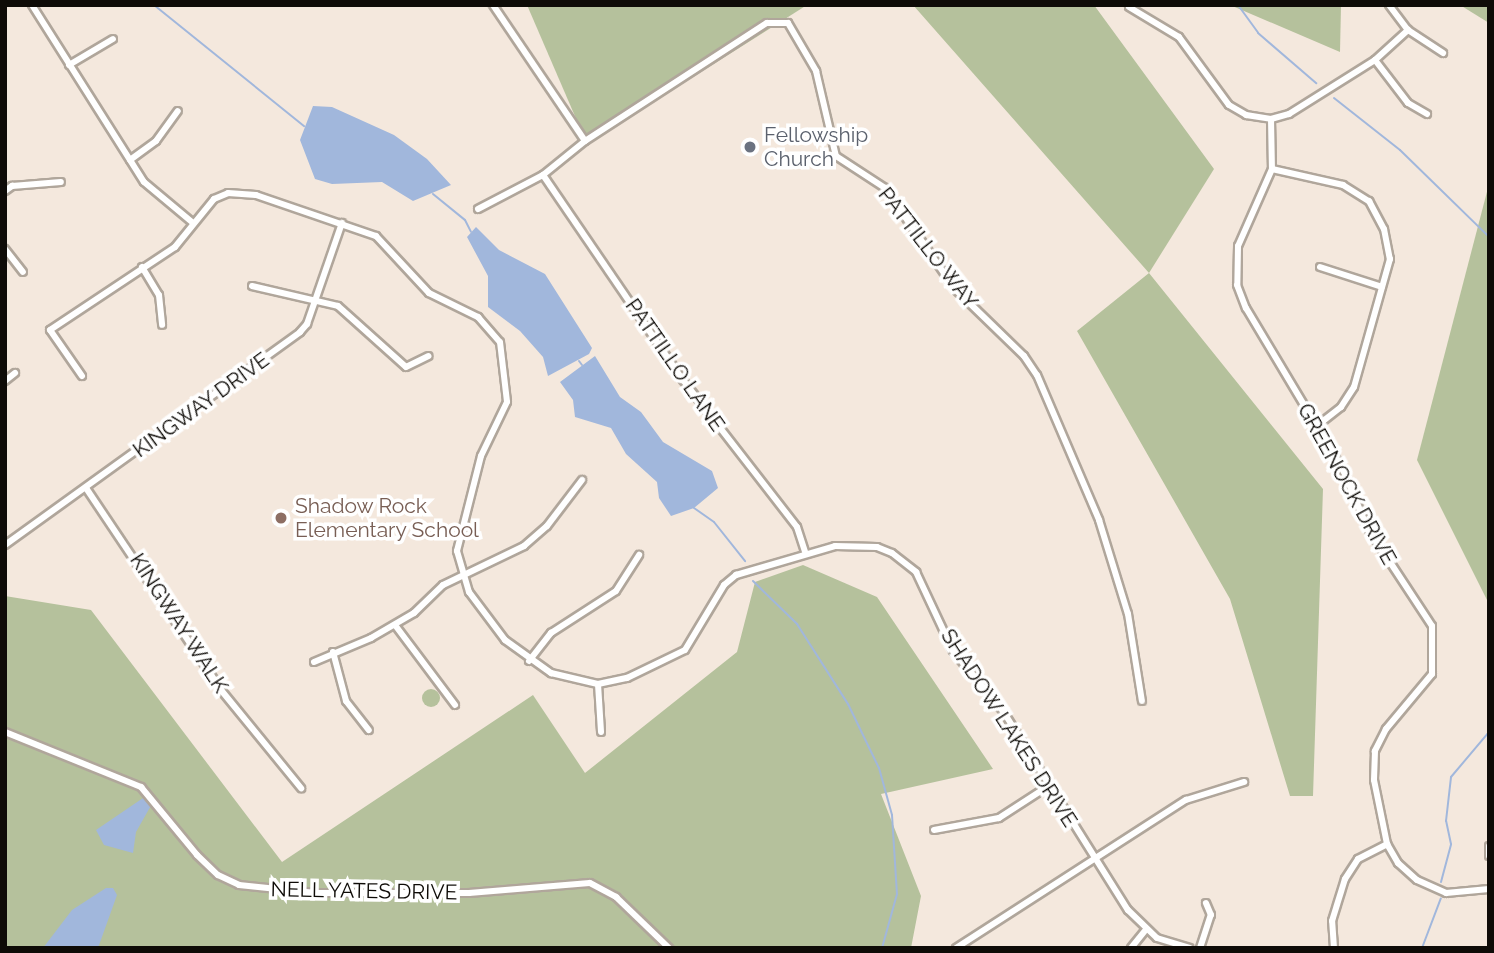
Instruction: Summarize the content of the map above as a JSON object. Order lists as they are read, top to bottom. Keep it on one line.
{"streets":{"street":["PATTILLO WAY","PATTILLO LANE","KINGWAY DRIVE","GREENOCK DRIVE","KINGWAY WALK","SHADOW LAKES DRIVE","NELL YATES DRIVE"]},"crossings":[["PATTILLO LANE","SHADOW LAKES DRIVE"],["KINGWAY DRIVE","KINGWAY WALK"]],"places":["Fellowship Church","Shadow Rock Elementary School"]}
